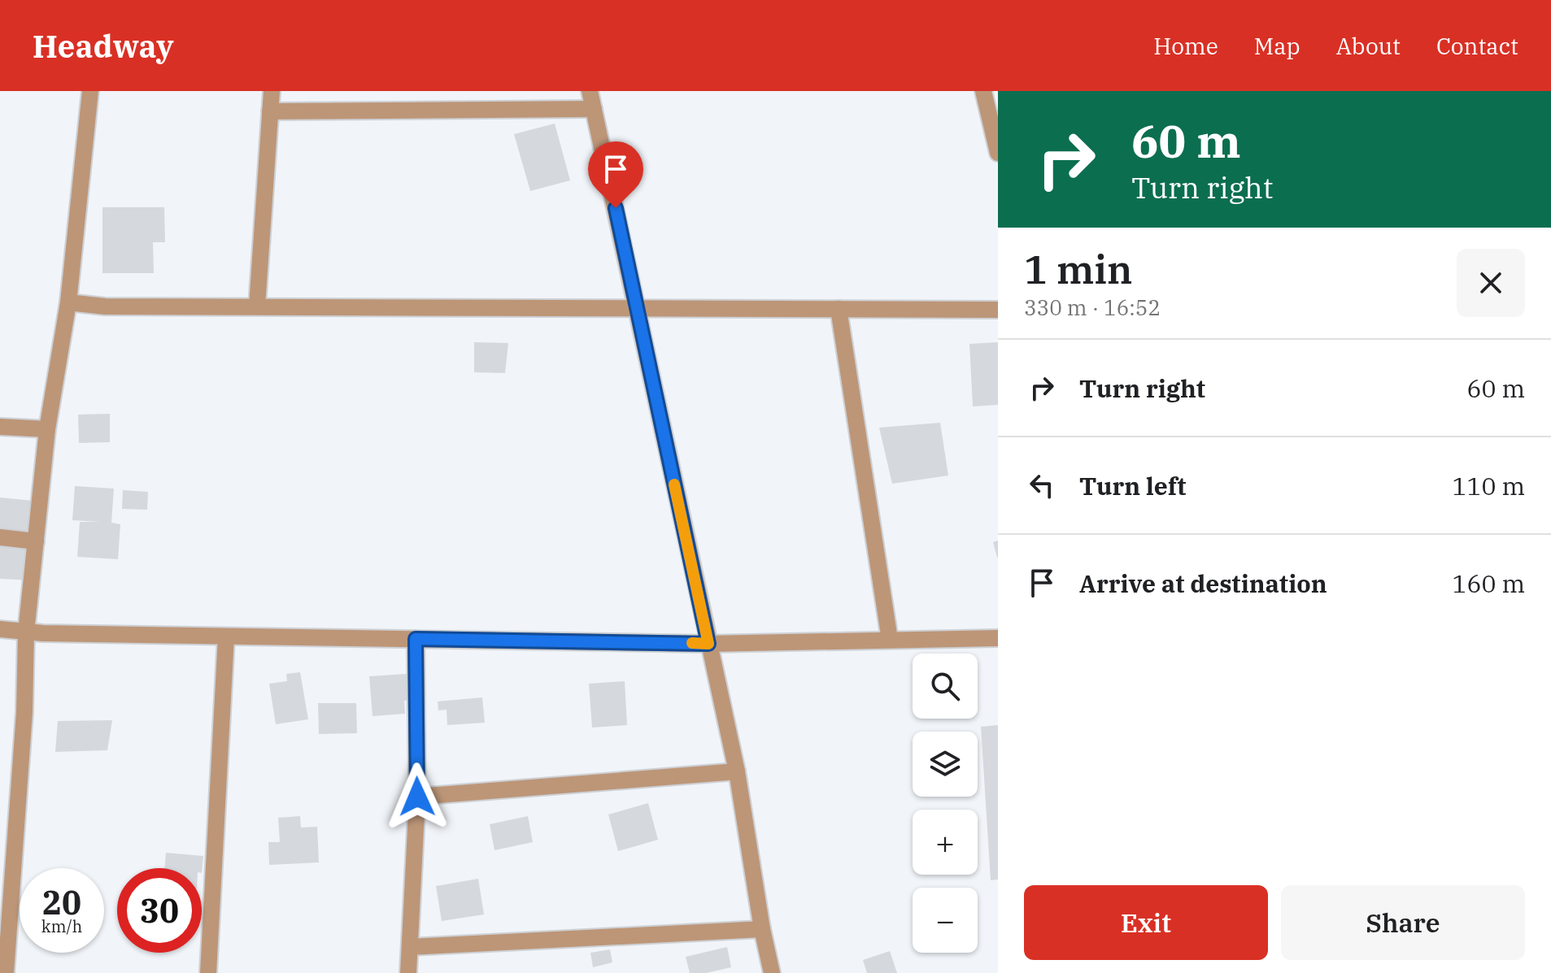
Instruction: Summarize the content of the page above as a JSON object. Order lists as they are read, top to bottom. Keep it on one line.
{"page":{"header":"Headway","nav":["Home","Map","About","Contact"],"turn":["60 m","Turn right"],"heading":["1 min","330 m · 16:52"],"list":[{"name":"Turn right","value":"60 m"},{"name":"Turn left","value":"110 m"},{"name":"Arrive at destination","value":"160 m"}],"map_buttons":["+","−"],"speed":"20 km/h","limit":"30","buttons":["Exit","Share"]}}
